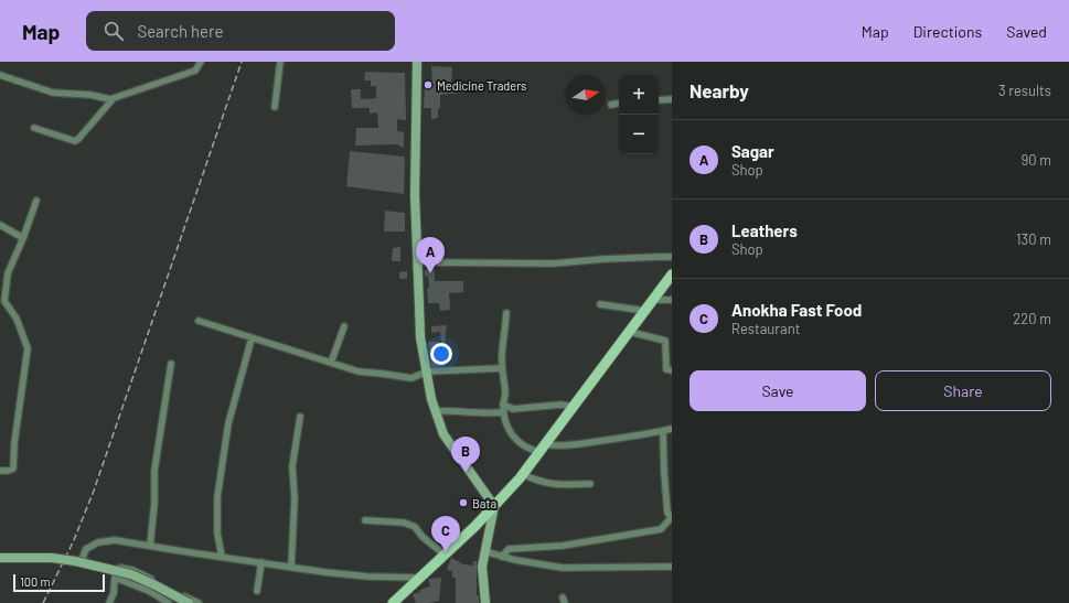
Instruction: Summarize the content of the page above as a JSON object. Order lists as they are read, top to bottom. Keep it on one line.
{"places":["Medicine Traders","Bata"],"scale_bar":"100 m","north":"right","page":{"header":"Map","search":"Search here","nav":["Map","Directions","Saved"],"heading":["Nearby","3 results"],"map_buttons":["+","−"],"list":[{"mark":"A","name":"Sagar","note":"Shop","value":"90 m"},{"mark":"B","name":"Leathers","note":"Shop","value":"130 m"},{"mark":"C","name":"Anokha Fast Food","note":"Restaurant","value":"220 m"}],"pins":["A","B","C"],"buttons":["Save","Share"],"scale":"100 m"}}
